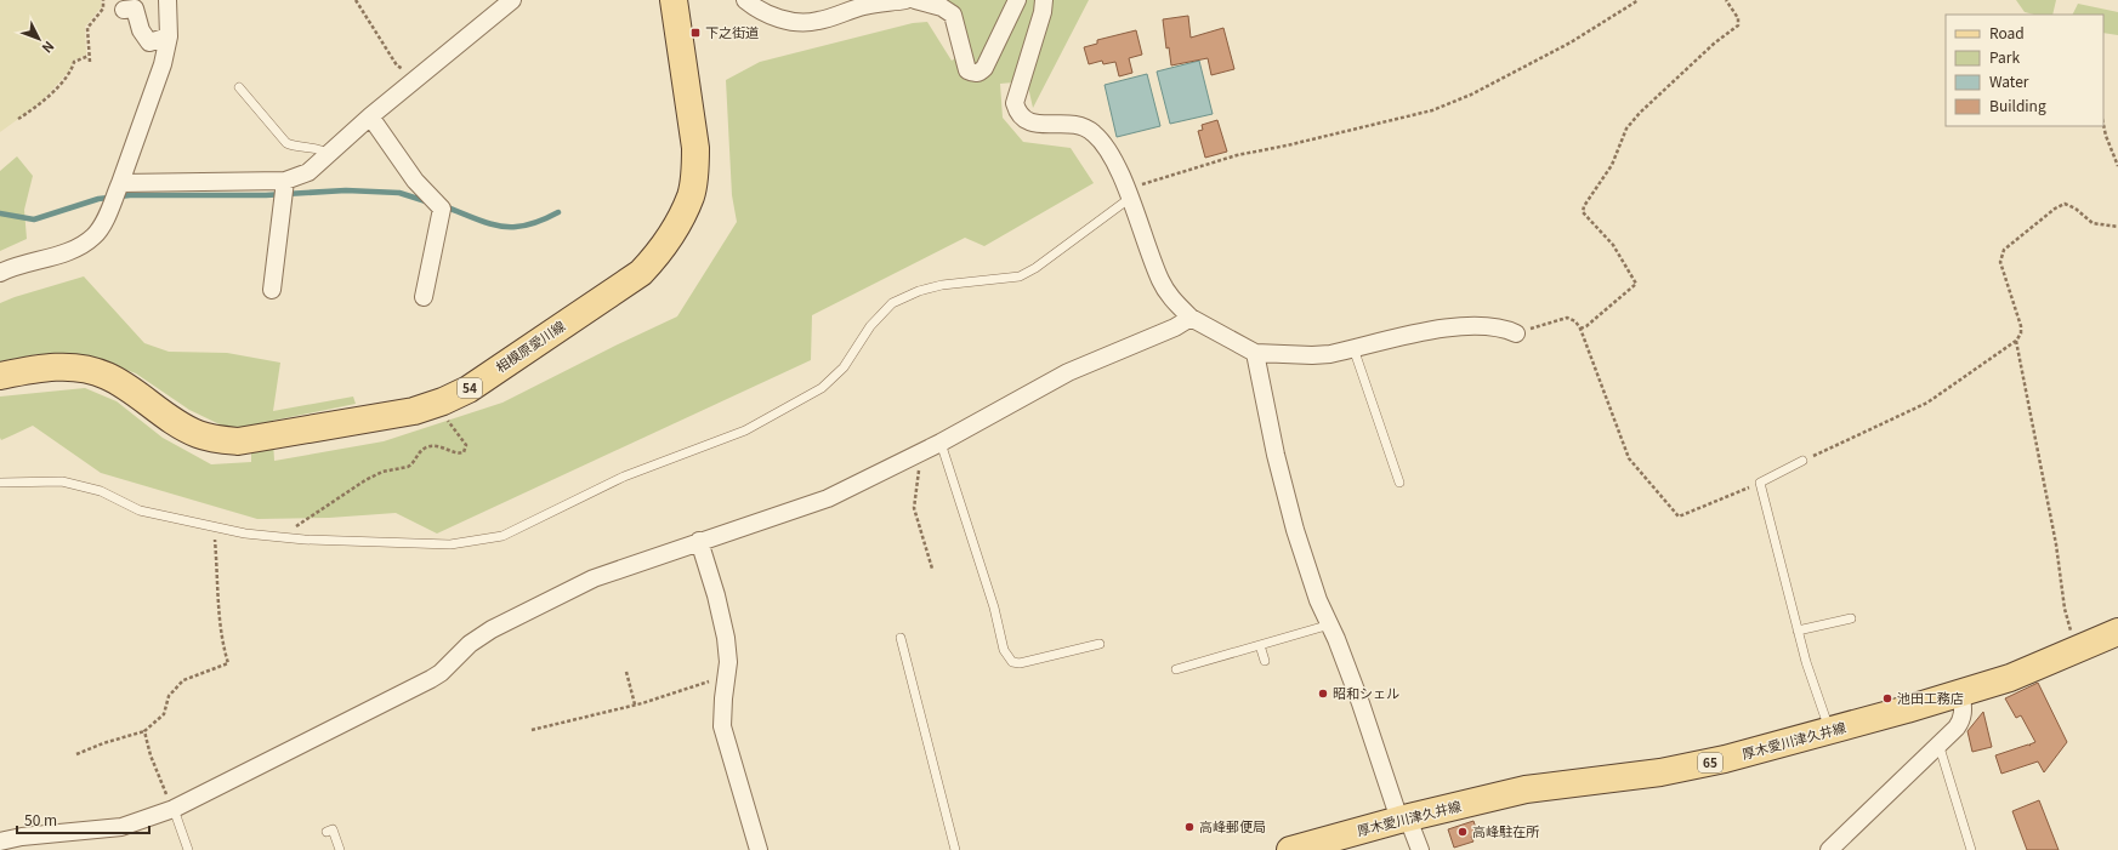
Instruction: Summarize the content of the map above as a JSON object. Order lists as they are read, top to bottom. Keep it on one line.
{"streets":{"main road":["相模原愛川線","54","厚木愛川津久井線","65"]},"places":{"transit":["下之街道"],"other":["昭和シェル","池田工務店","高峰郵便局","高峰駐在所"]},"legend":["Road","Park","Water","Building"],"scale_bar":"50 m","north":"bottom right"}
